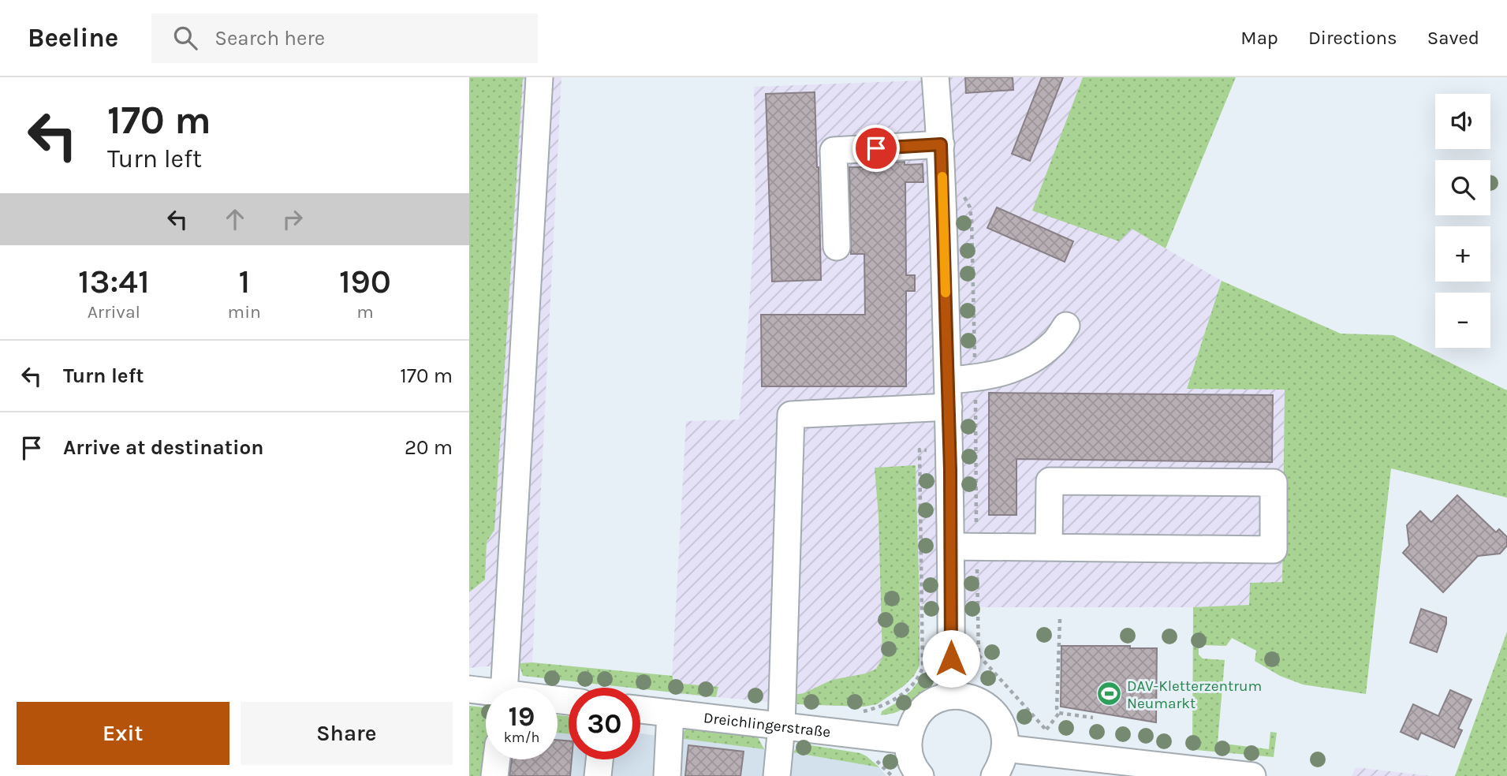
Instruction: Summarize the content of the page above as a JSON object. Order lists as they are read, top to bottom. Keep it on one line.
{"streets":{"street":["Dreichlingerstraße"]},"places":{"sports":["DAV-Kletterzentrum Neumarkt"]},"page":{"header":"Beeline","search":"Search here","nav":["Map","Directions","Saved"],"turn":["170 m","Turn left"],"map_buttons":["+","−"],"eta":["13:41","Arrival","1","min","190","m"],"list":[{"name":"Turn left","value":"170 m"},{"name":"Arrive at destination","value":"20 m"}],"speed":"19 km/h","limit":"30","buttons":["Exit","Share"]}}
